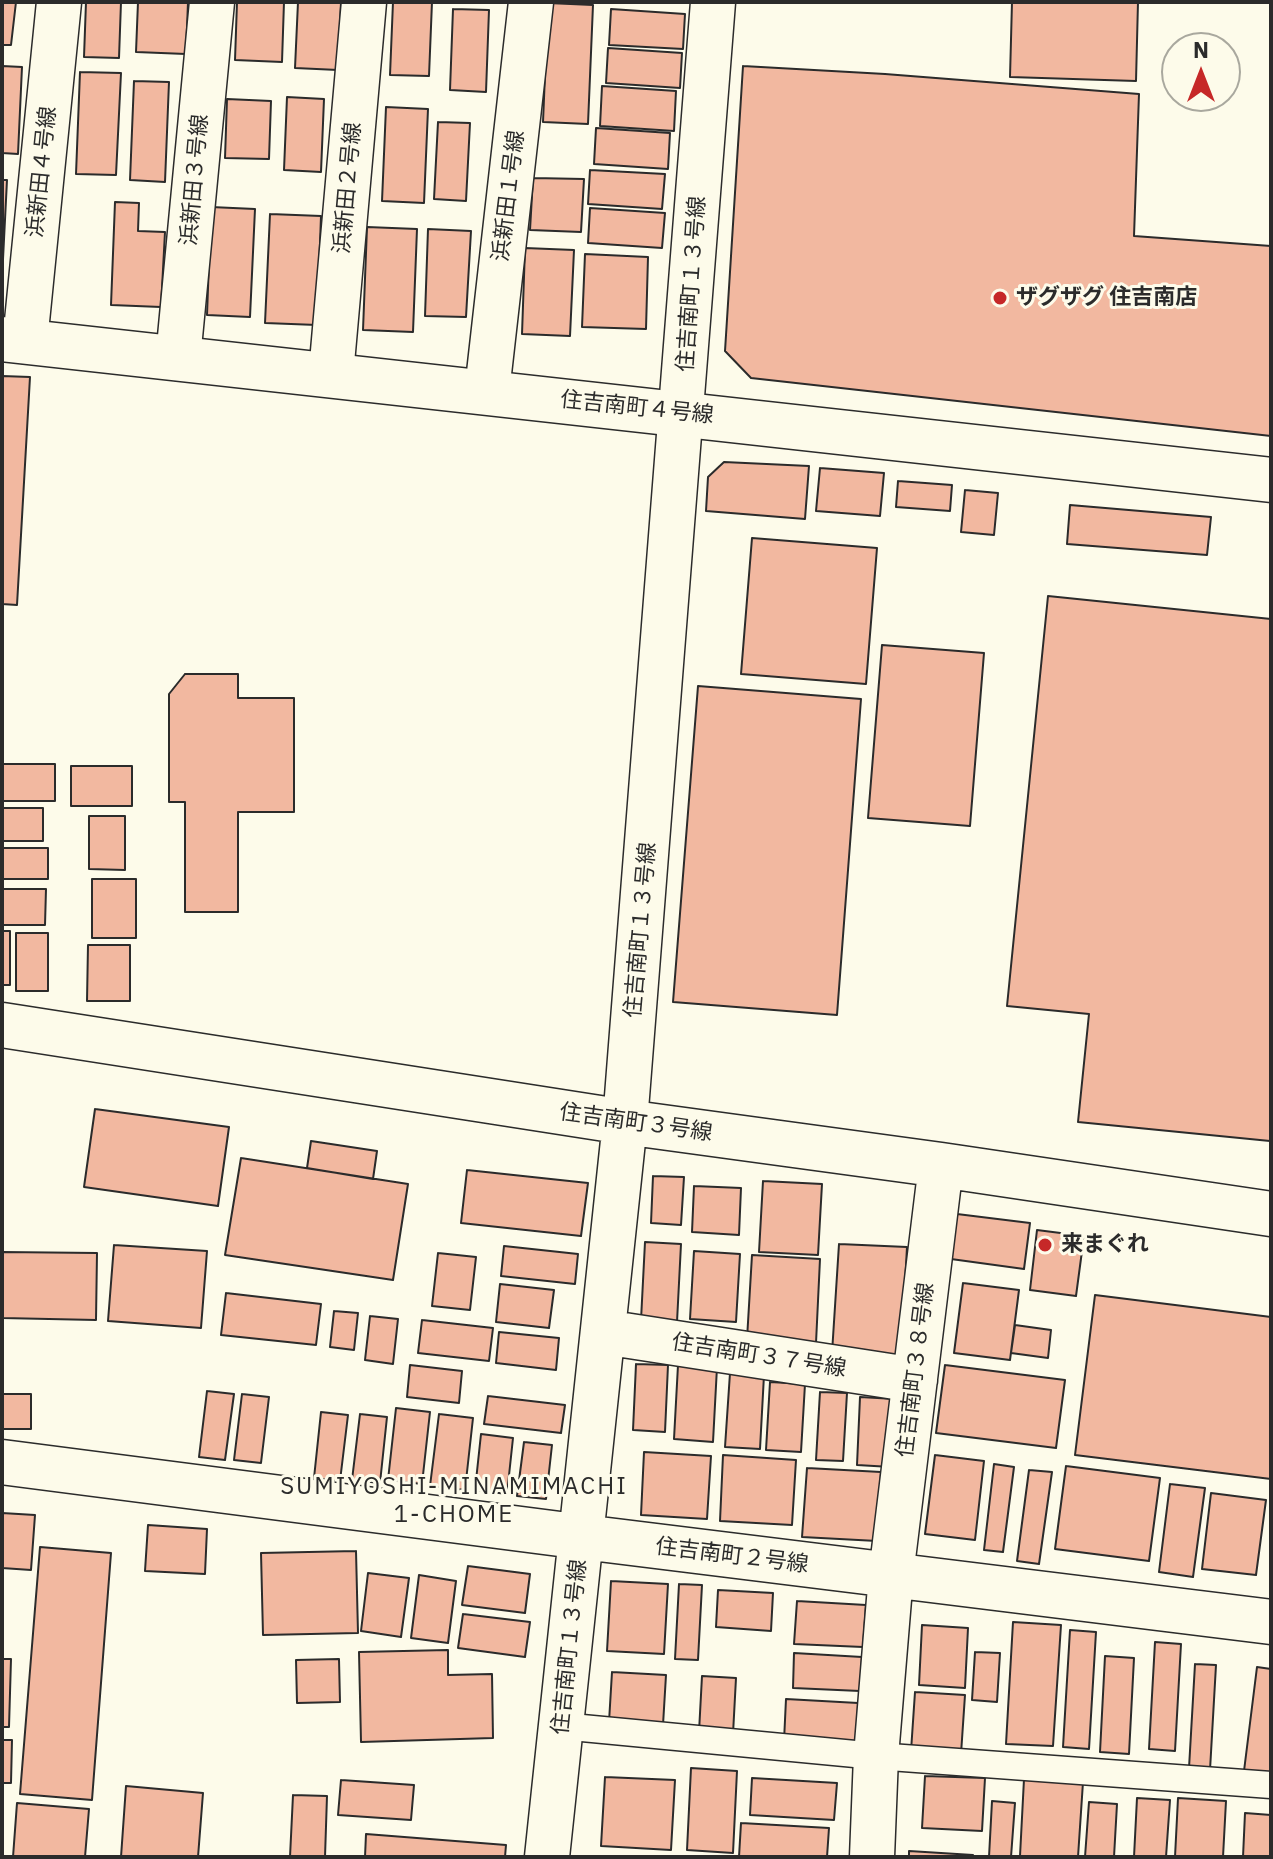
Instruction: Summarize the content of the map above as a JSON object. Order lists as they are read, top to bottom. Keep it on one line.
{"streets":{"street":["浜新田４号線","浜新田３号線","浜新田２号線","浜新田１号線","住吉南町１３号線","住吉南町４号線","住吉南町３号線","住吉南町３７号線","住吉南町３８号線","住吉南町２号線"]},"crossings":[["浜新田４号線","住吉南町４号線"],["浜新田３号線","住吉南町４号線"],["浜新田２号線","住吉南町４号線"],["浜新田１号線","住吉南町４号線"],["住吉南町１３号線","住吉南町４号線"],["住吉南町１３号線","住吉南町３号線"],["住吉南町１３号線","住吉南町３７号線"],["住吉南町１３号線","住吉南町２号線"],["住吉南町３号線","住吉南町３８号線"],["住吉南町３７号線","住吉南町３８号線"],["住吉南町３８号線","住吉南町２号線"]],"districts":["SUMIYOSHI-MINAMIMACHI 1-CHOME"],"places":["ザグザグ 住吉南店","来まぐれ"],"north":"top"}
